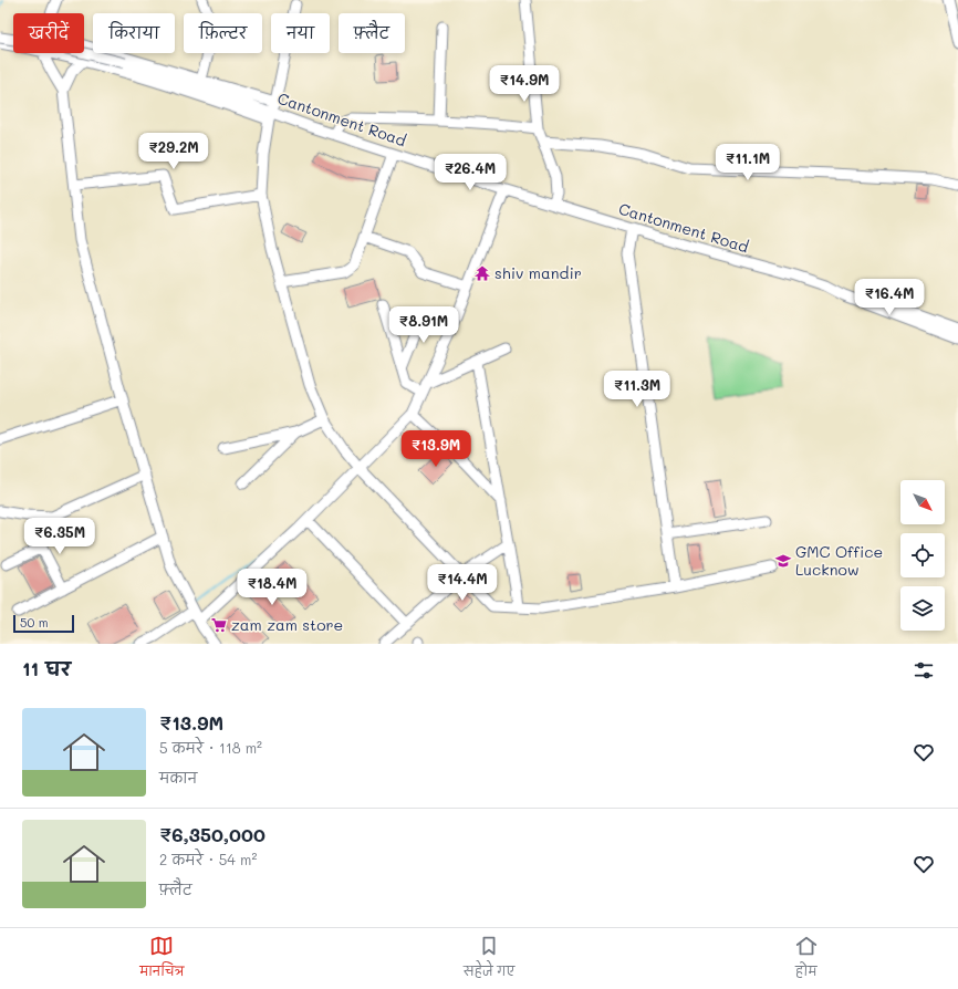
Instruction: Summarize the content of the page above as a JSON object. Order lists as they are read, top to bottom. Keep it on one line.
{"streets":{"street":["Cantonment Road"]},"places":{"temple":["shiv mandir"],"school or university":["GMC Office Lucknow"],"supermarket":["zam zam store"]},"scale_bar":"50 m","north":"bottom right","page":{"chip":["खरीदें","किराया","फ़िल्टर","नया","फ़्लैट"],"price":["₹14.9M","₹29.2M","₹11.1M","₹26.4M","₹16.4M","₹8.91M","₹11.3M","₹13.9M","₹6.35M","₹14.4M","₹18.4M"],"scale":"50 m","heading":"11 घर","list":[{"name":"₹13.9M","note":"5 कमरे · 118 m² · मकान"},{"name":"₹6,350,000","note":"2 कमरे · 54 m² · फ़्लैट"}],"tabs":["मानचित्र","सहेजे गए","होम"]}}
